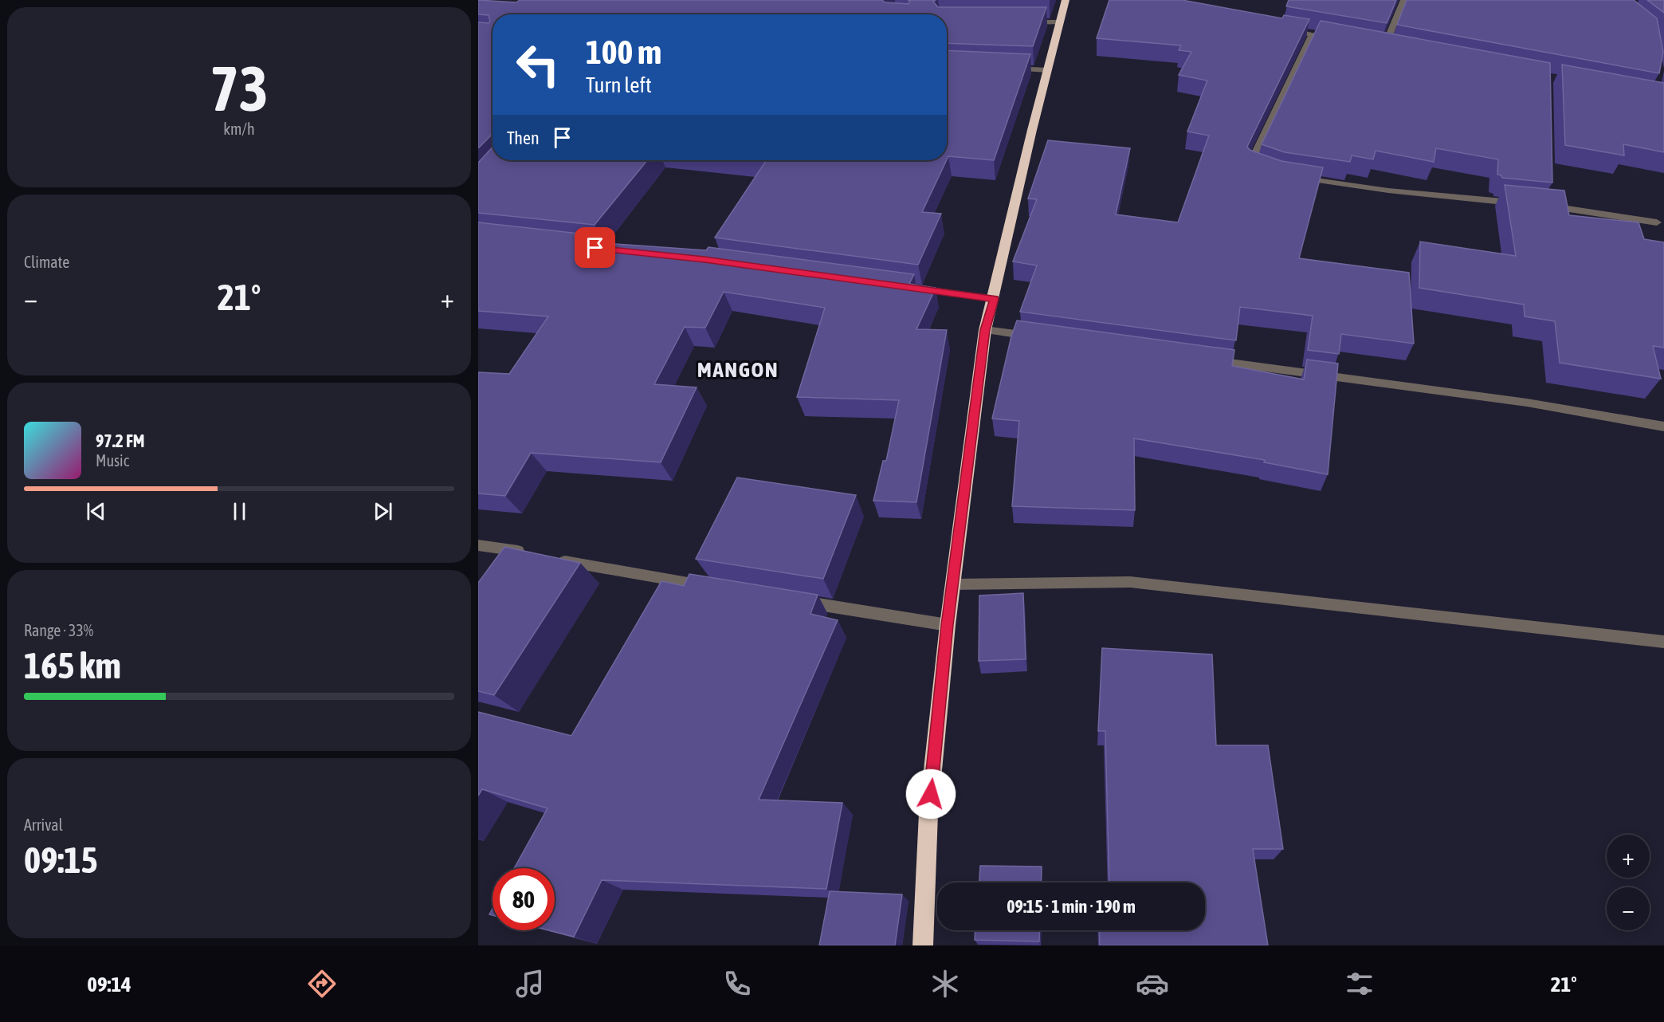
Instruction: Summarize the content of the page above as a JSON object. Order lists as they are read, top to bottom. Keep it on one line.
{"districts":["MANGON"],"page":{"tile":[["73","km/h"],"Climate",["Range · 33%","165 km"],["Arrival","09:15"]],"turn":["100 m","Turn left"],"then":"Then","heat":["−","21°","+"],"song":["97.2 FM","Music"],"map_buttons":["+","−"],"limit":"80","trip":"09:15 · 1 min · 190 m","tabs":["09:14","21°"]}}
